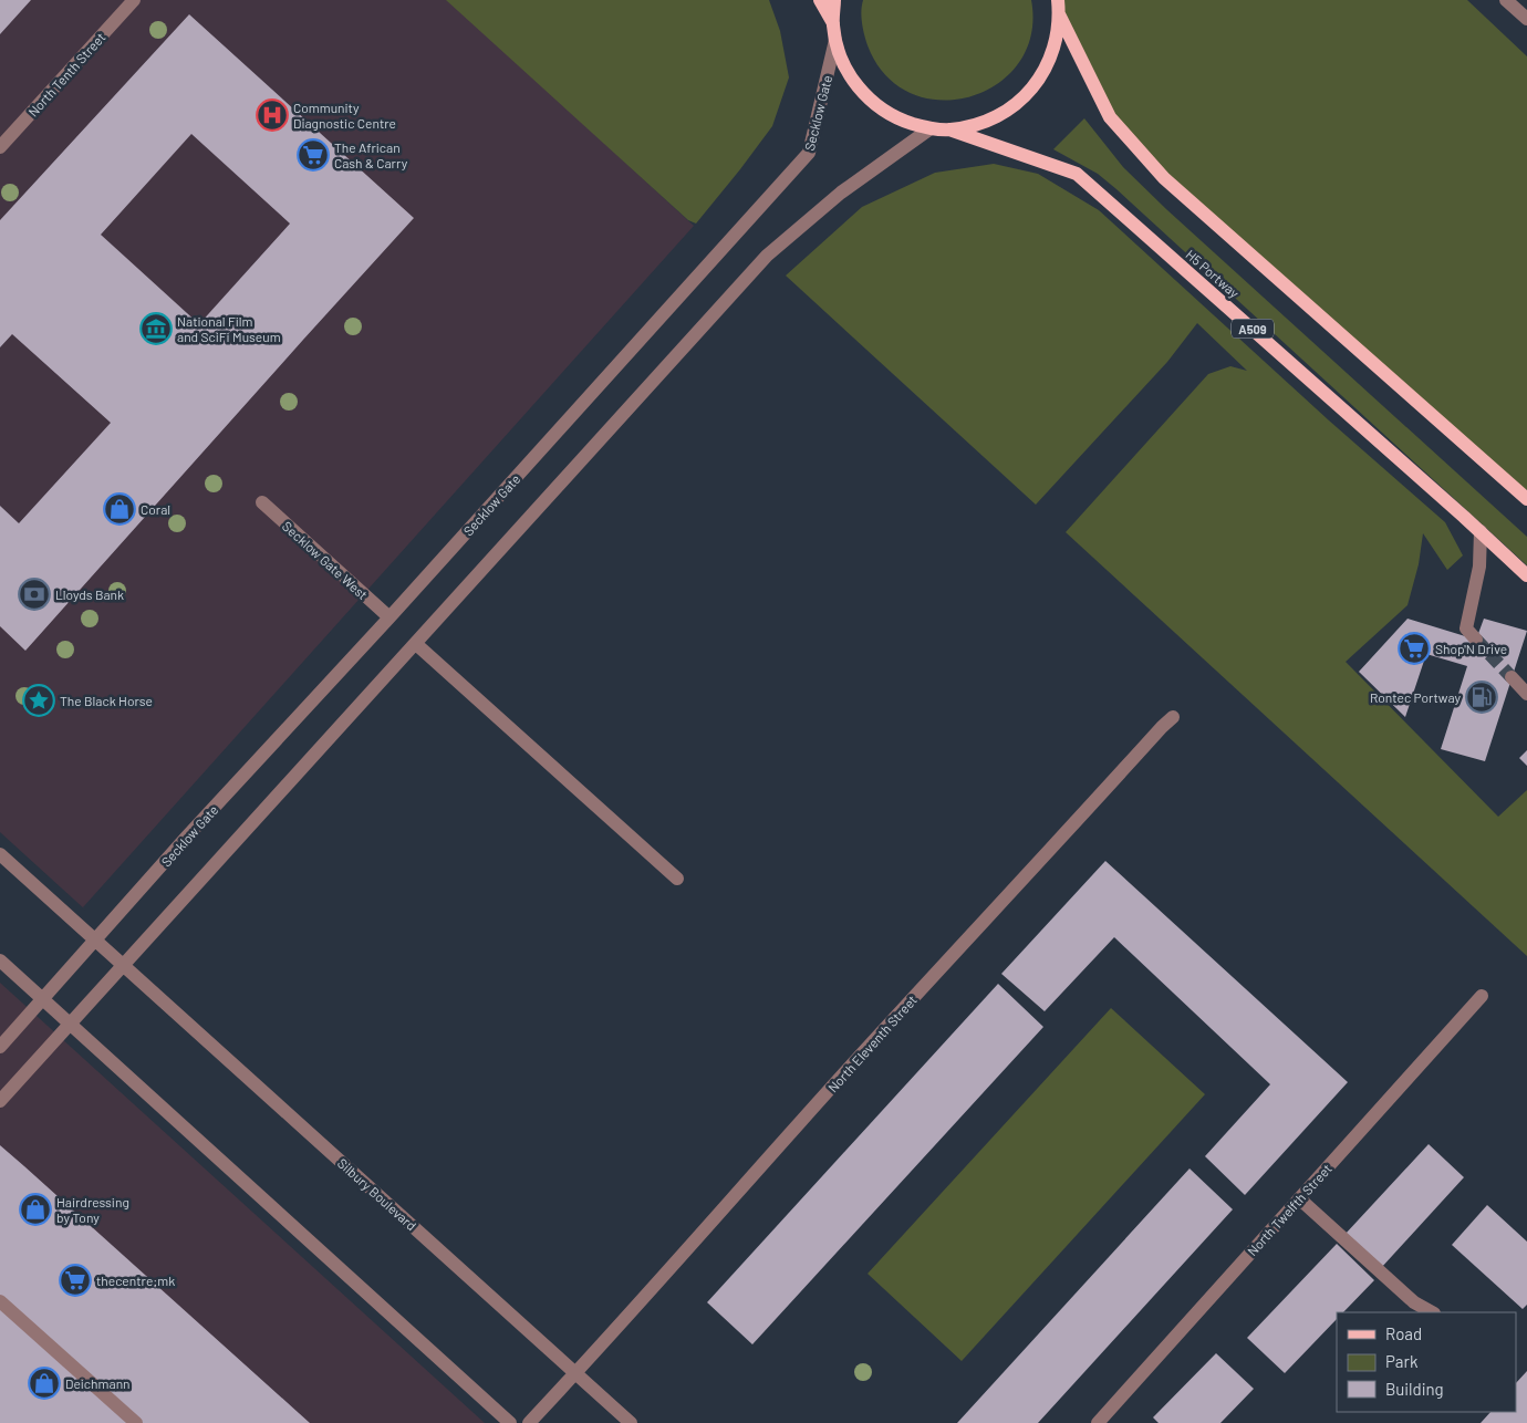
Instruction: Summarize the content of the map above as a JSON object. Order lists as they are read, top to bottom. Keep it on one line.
{"streets":{"main road":["H5 Portway","A509"],"street":["North Tenth Street","Secklow Gate","Secklow Gate West","North Eleventh Street","Silbury Boulevard","North Twelfth Street"]},"crossings":[["Secklow Gate","Secklow Gate West"],["Secklow Gate","Silbury Boulevard"],["North Eleventh Street","Silbury Boulevard"]],"places":{"hospital":["Community Diagnostic Centre"],"supermarket":["The African Cash & Carry","Shop'N Drive","thecentre:mk"],"museum":["National Film and SciFi Museum"],"shop":["Coral","Hairdressing by Tony","Deichmann"],"bank":["Lloyds Bank"],"fuel station":["Rontec Portway"],"place":["The Black Horse"]},"legend":["Road","Park","Building"]}
